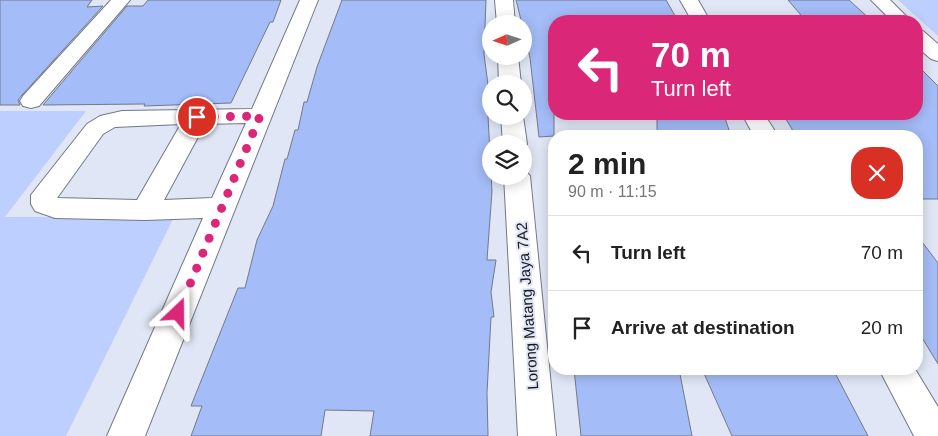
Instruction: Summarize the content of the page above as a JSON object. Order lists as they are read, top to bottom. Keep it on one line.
{"streets":{"street":["Lorong Matang Jaya 7A2"]},"north":"left","page":{"turn":["70 m","Turn left"],"heading":["2 min","90 m · 11:15"],"list":[{"name":"Turn left","value":"70 m"},{"name":"Arrive at destination","value":"20 m"}]}}
